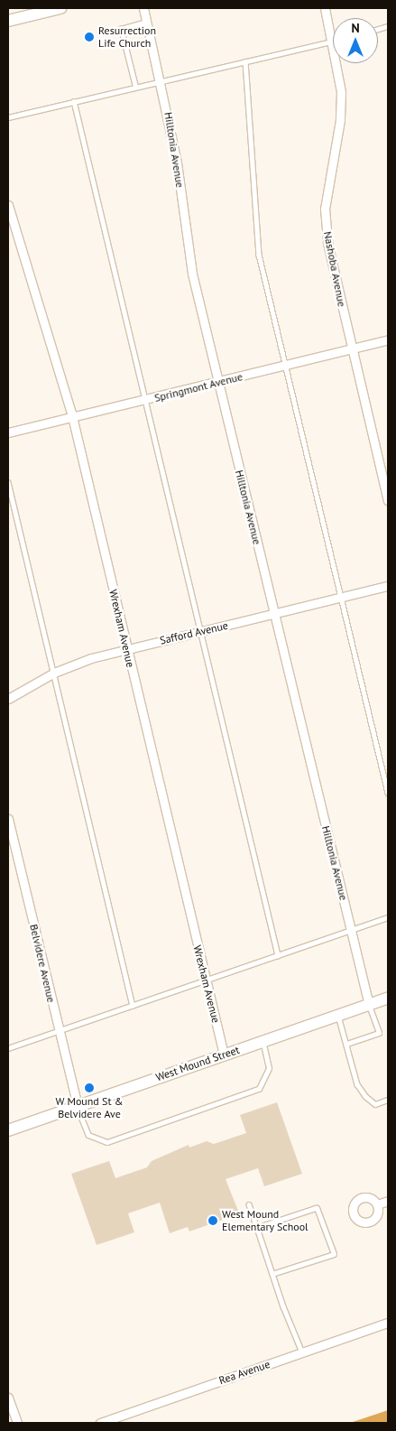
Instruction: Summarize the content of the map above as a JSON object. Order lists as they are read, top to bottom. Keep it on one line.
{"streets":{"street":["Hilltonia Avenue","Nashoba Avenue","Springmont Avenue","Wrexham Avenue","Safford Avenue","Belvidere Avenue","West Mound Street","Rea Avenue"]},"crossings":[["Hilltonia Avenue","Springmont Avenue"],["Hilltonia Avenue","Safford Avenue"],["Hilltonia Avenue","West Mound Street"],["Nashoba Avenue","Springmont Avenue"],["Springmont Avenue","Wrexham Avenue"],["Wrexham Avenue","Safford Avenue"],["Wrexham Avenue","West Mound Street"],["Belvidere Avenue","West Mound Street"]],"places":["Resurrection Life Church","W Mound St & Belvidere Ave","West Mound Elementary School"],"north":"top"}
